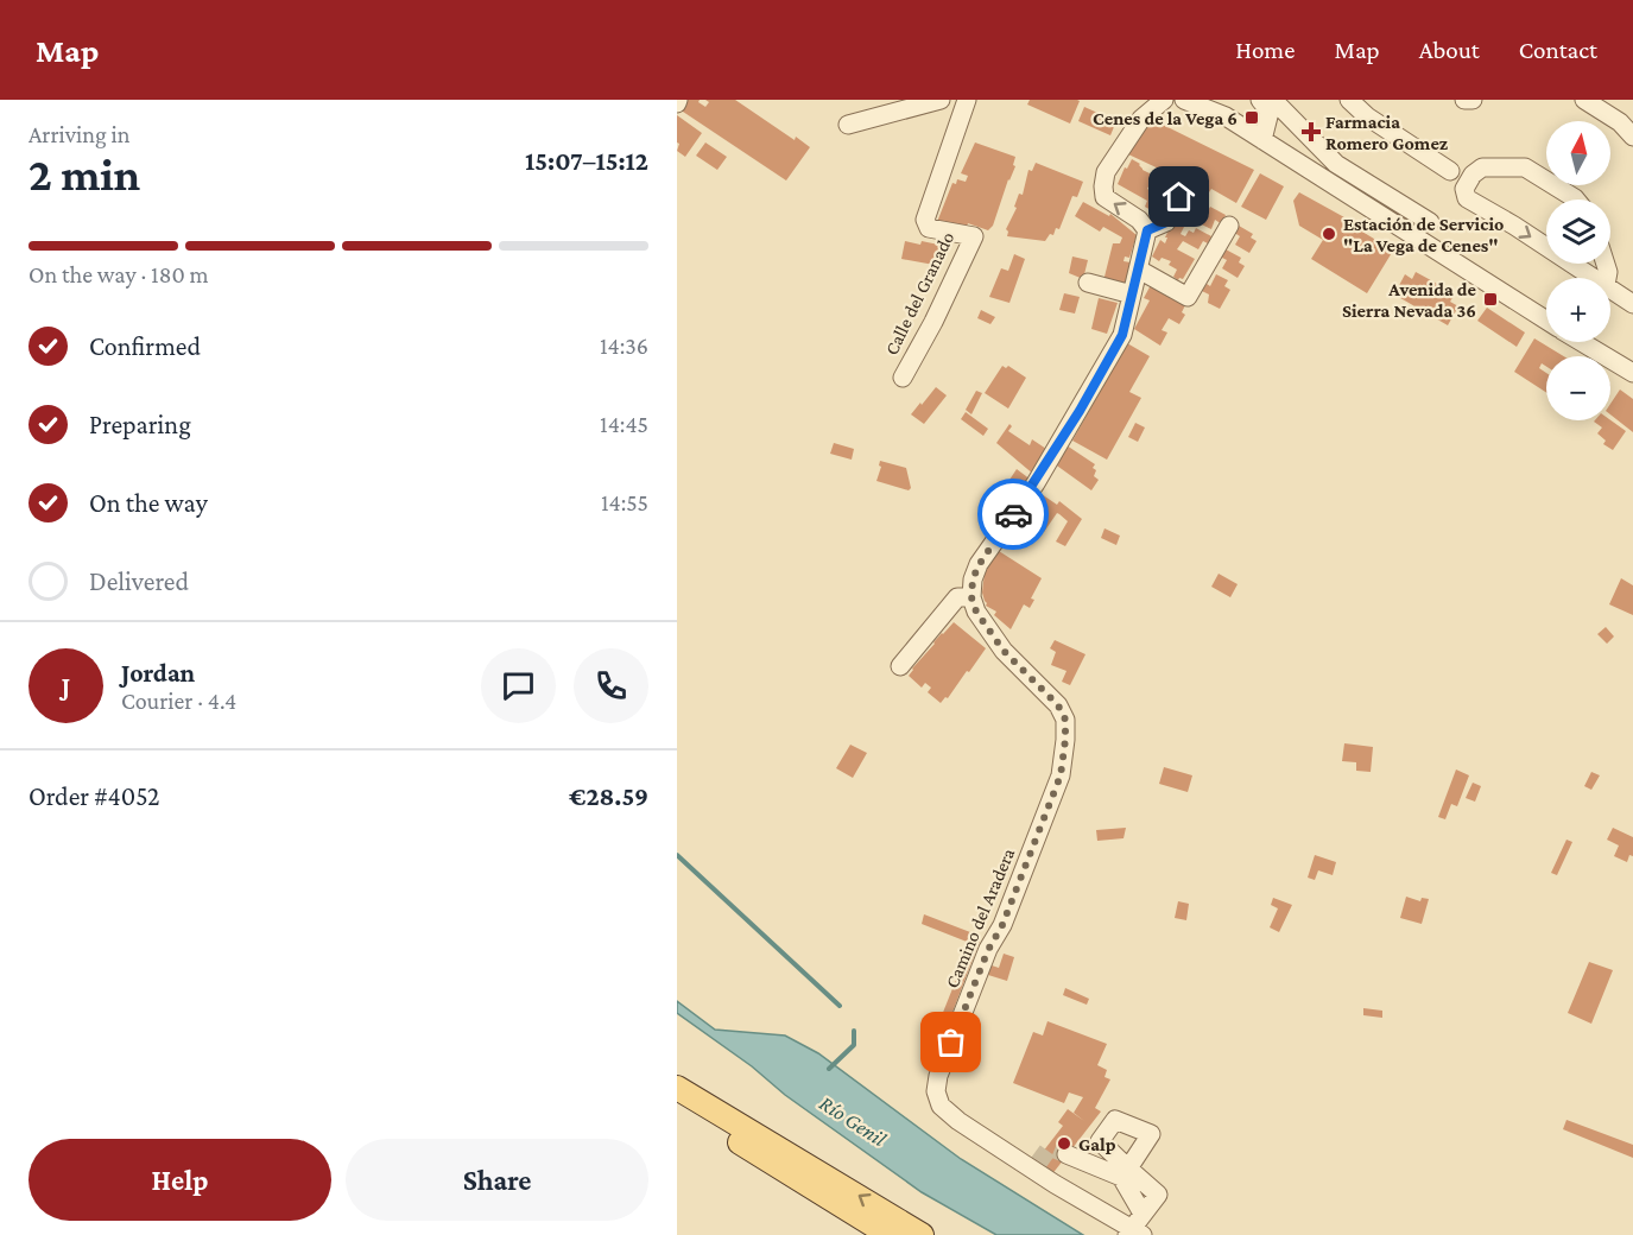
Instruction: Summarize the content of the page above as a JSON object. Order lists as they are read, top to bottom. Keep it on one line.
{"streets":{"street":["Calle del Granado","Camino del Aradera"]},"water":["Río Genil"],"places":{"transit":["Cenes de la Vega 6","Avenida de Sierra Nevada 36"],"health":["Farmacia Romero Gomez"],"other":["Estación de Servicio \"La Vega de Cenes\"","Galp"]},"north":"top","page":{"header":"Map","nav":["Home","Map","About","Contact"],"heading":["2 min","Arriving in","15:07–15:12"],"panel":["Jordan","Courier · 4.4","Order #4052","€28.59"],"map_buttons":["+","−"],"bar":"On the way · 180 m","list":[["Confirmed","14:36"],["Preparing","14:45"],["On the way","14:55"],"Delivered"],"round":"J","buttons":["Help","Share"]}}
